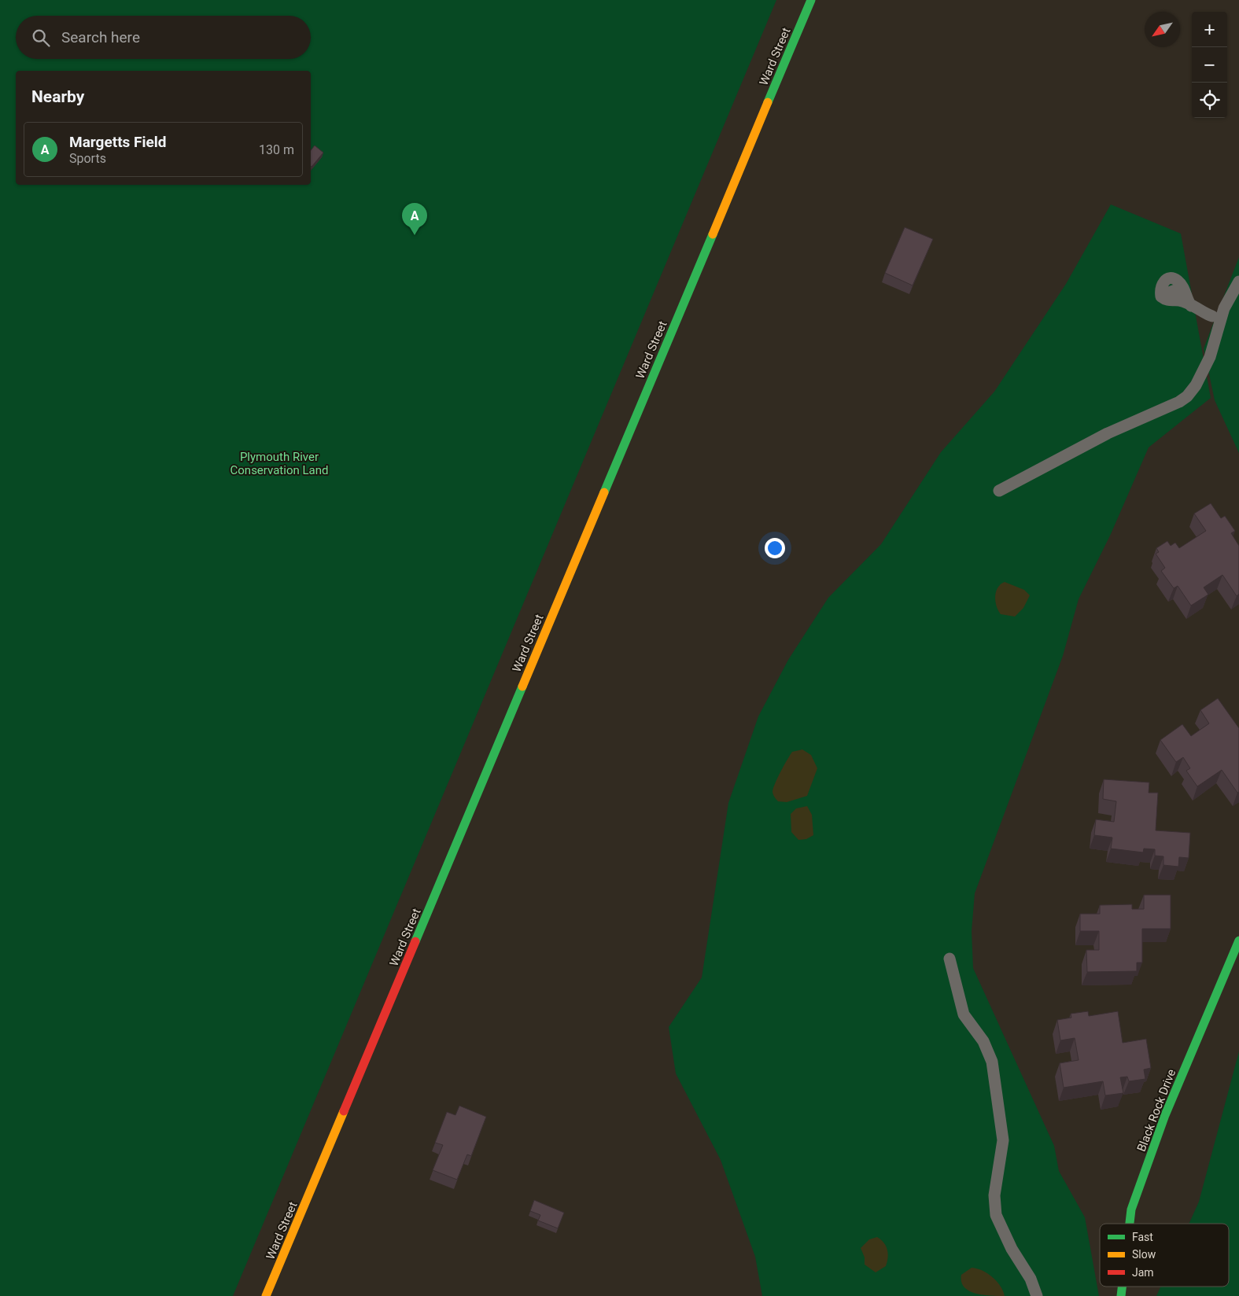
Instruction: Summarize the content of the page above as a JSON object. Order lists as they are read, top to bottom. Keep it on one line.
{"streets":{"street":["Ward Street","Black Rock Drive"]},"parks":["Plymouth River Conservation Land"],"legend":["Fast","Slow","Jam"],"north":"bottom left","page":{"map_buttons":["+","−"],"search":"Search here","heading":"Nearby","list":[{"mark":"A","name":"Margetts Field","note":"Sports","value":"130 m"}],"pins":"A"}}
